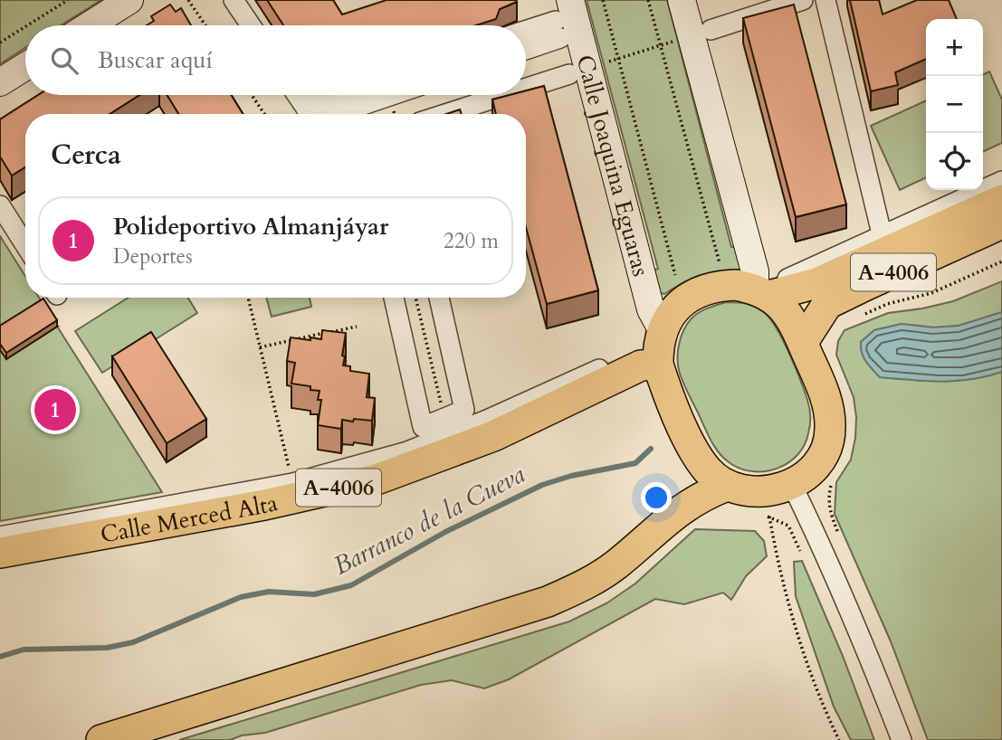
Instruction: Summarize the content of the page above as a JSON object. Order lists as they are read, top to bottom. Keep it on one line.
{"streets":{"main road":["Calle Joaquina Eguaras","A-4006","Calle Merced Alta"]},"crossings":[["Calle Joaquina Eguaras","A-4006"],["Calle Joaquina Eguaras","Calle Merced Alta"],["A-4006","Calle Merced Alta"]],"water":["Barranco de la Cueva"],"page":{"map_buttons":["+","−"],"search":"Buscar aquí","heading":"Cerca","list":[{"mark":"1","name":"Polideportivo Almanjáyar","note":"Deportes","value":"220 m"}],"pins":"1"}}
